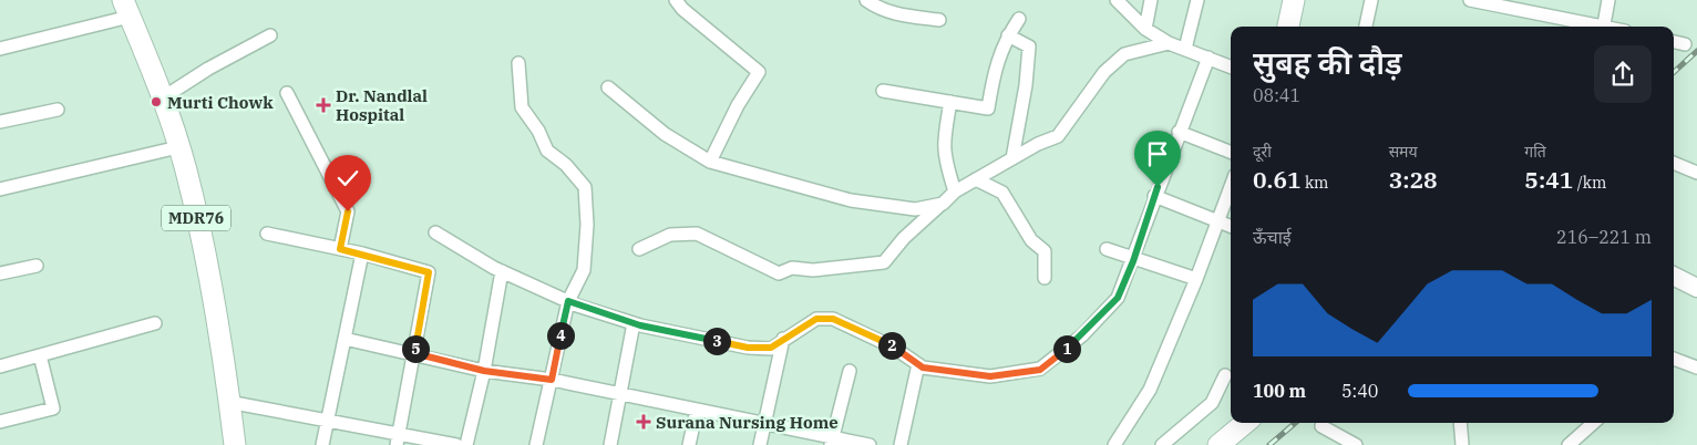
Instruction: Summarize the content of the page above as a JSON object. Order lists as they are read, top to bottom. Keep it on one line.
{"streets":{"main road":["MDR76"]},"places":{"other":["Murti Chowk"],"health":["Dr. Nandlal Hospital","Surana Nursing Home"]},"page":{"heading":["सुबह की दौड़","08:41"],"stats":[["दूरी","0.61 km"],["समय","3:28"],["गति","5:41 /km"]],"chart":["ऊँचाई","216–221 m"],"pins":["4","3","2","1","5"],"list":[{"name":"100 m","note":"5:40"}]}}
